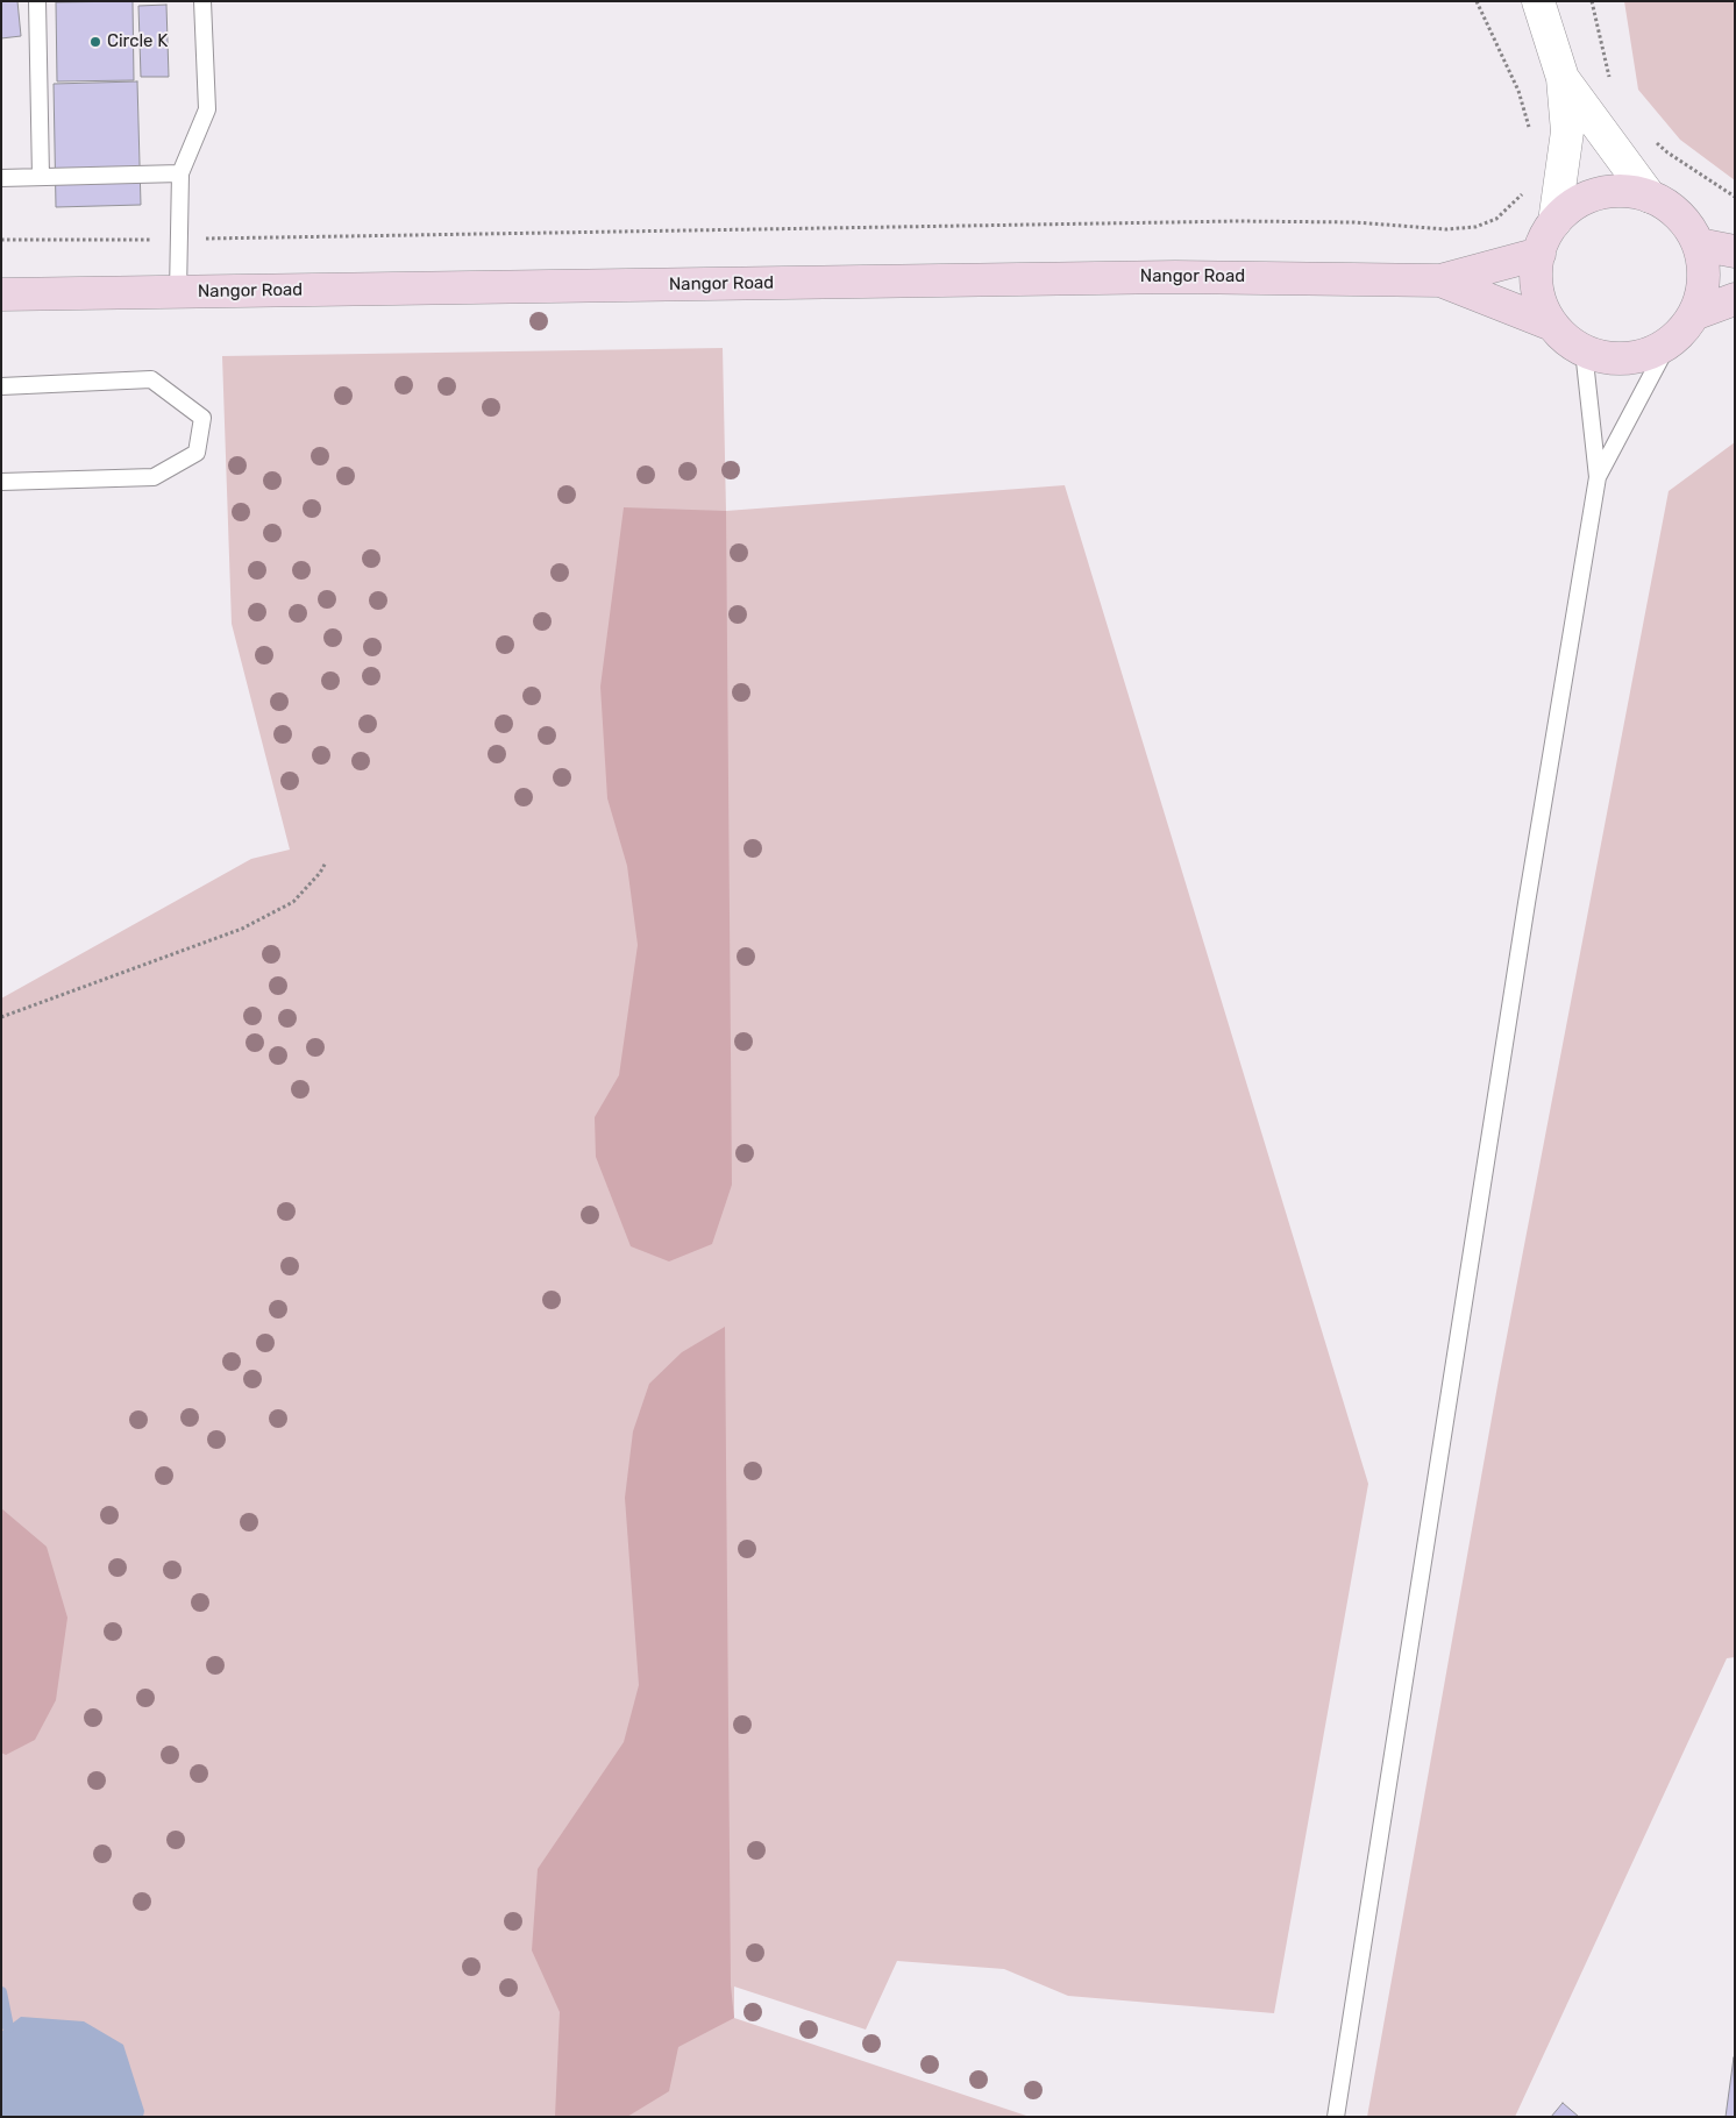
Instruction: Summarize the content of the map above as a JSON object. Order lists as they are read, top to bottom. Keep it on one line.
{"streets":{"main road":["Nangor Road"]},"places":["Circle K"]}
